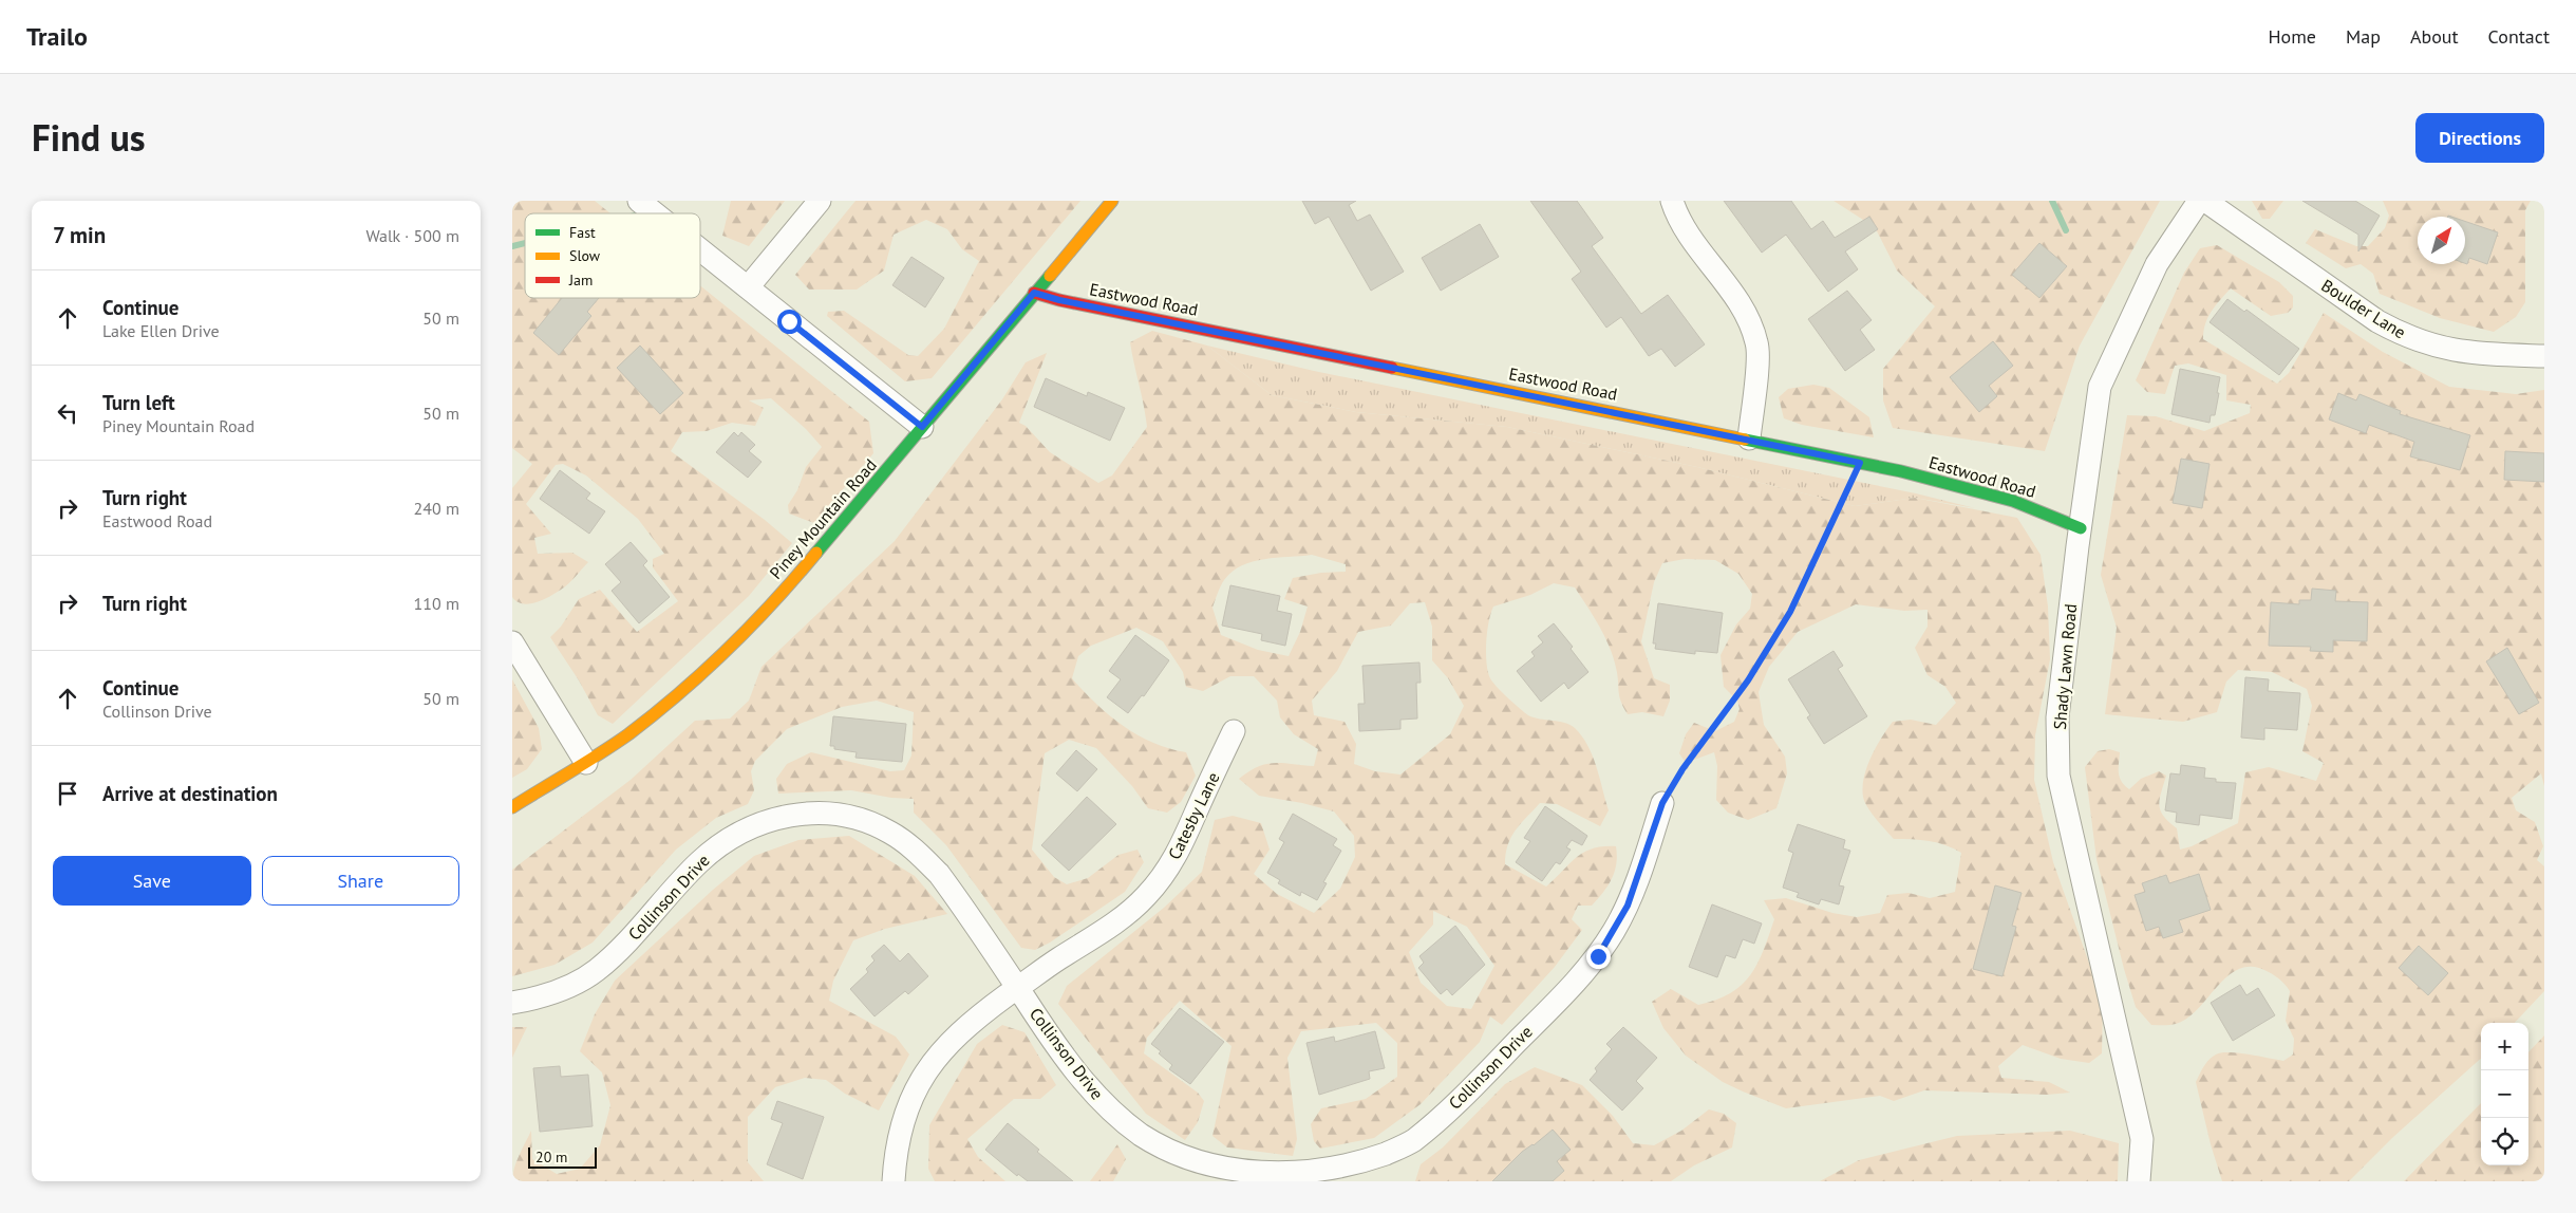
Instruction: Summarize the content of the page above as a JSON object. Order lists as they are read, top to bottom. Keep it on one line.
{"streets":{"street":["Eastwood Road","Boulder Lane","Piney Mountain Road","Shady Lawn Road","Catesby Lane","Collinson Drive"]},"crossings":[["Eastwood Road","Piney Mountain Road"],["Eastwood Road","Shady Lawn Road"],["Catesby Lane","Collinson Drive"]],"legend":["Fast","Slow","Jam"],"scale_bar":"20 m","north":"top right","page":{"header":"Trailo","nav":["Home","Map","About","Contact"],"title":"Find us","buttons":["Directions",["Save","Share"]],"heading":["7 min","Walk · 500 m"],"list":[["Continue","Lake Ellen Drive","50 m"],["Turn left","Piney Mountain Road","50 m"],["Turn right","Eastwood Road","240 m"],["Turn right","110 m"],["Continue","Collinson Drive","50 m"],"Arrive at destination"],"map_buttons":["+","−"],"scale":"20 m"}}
